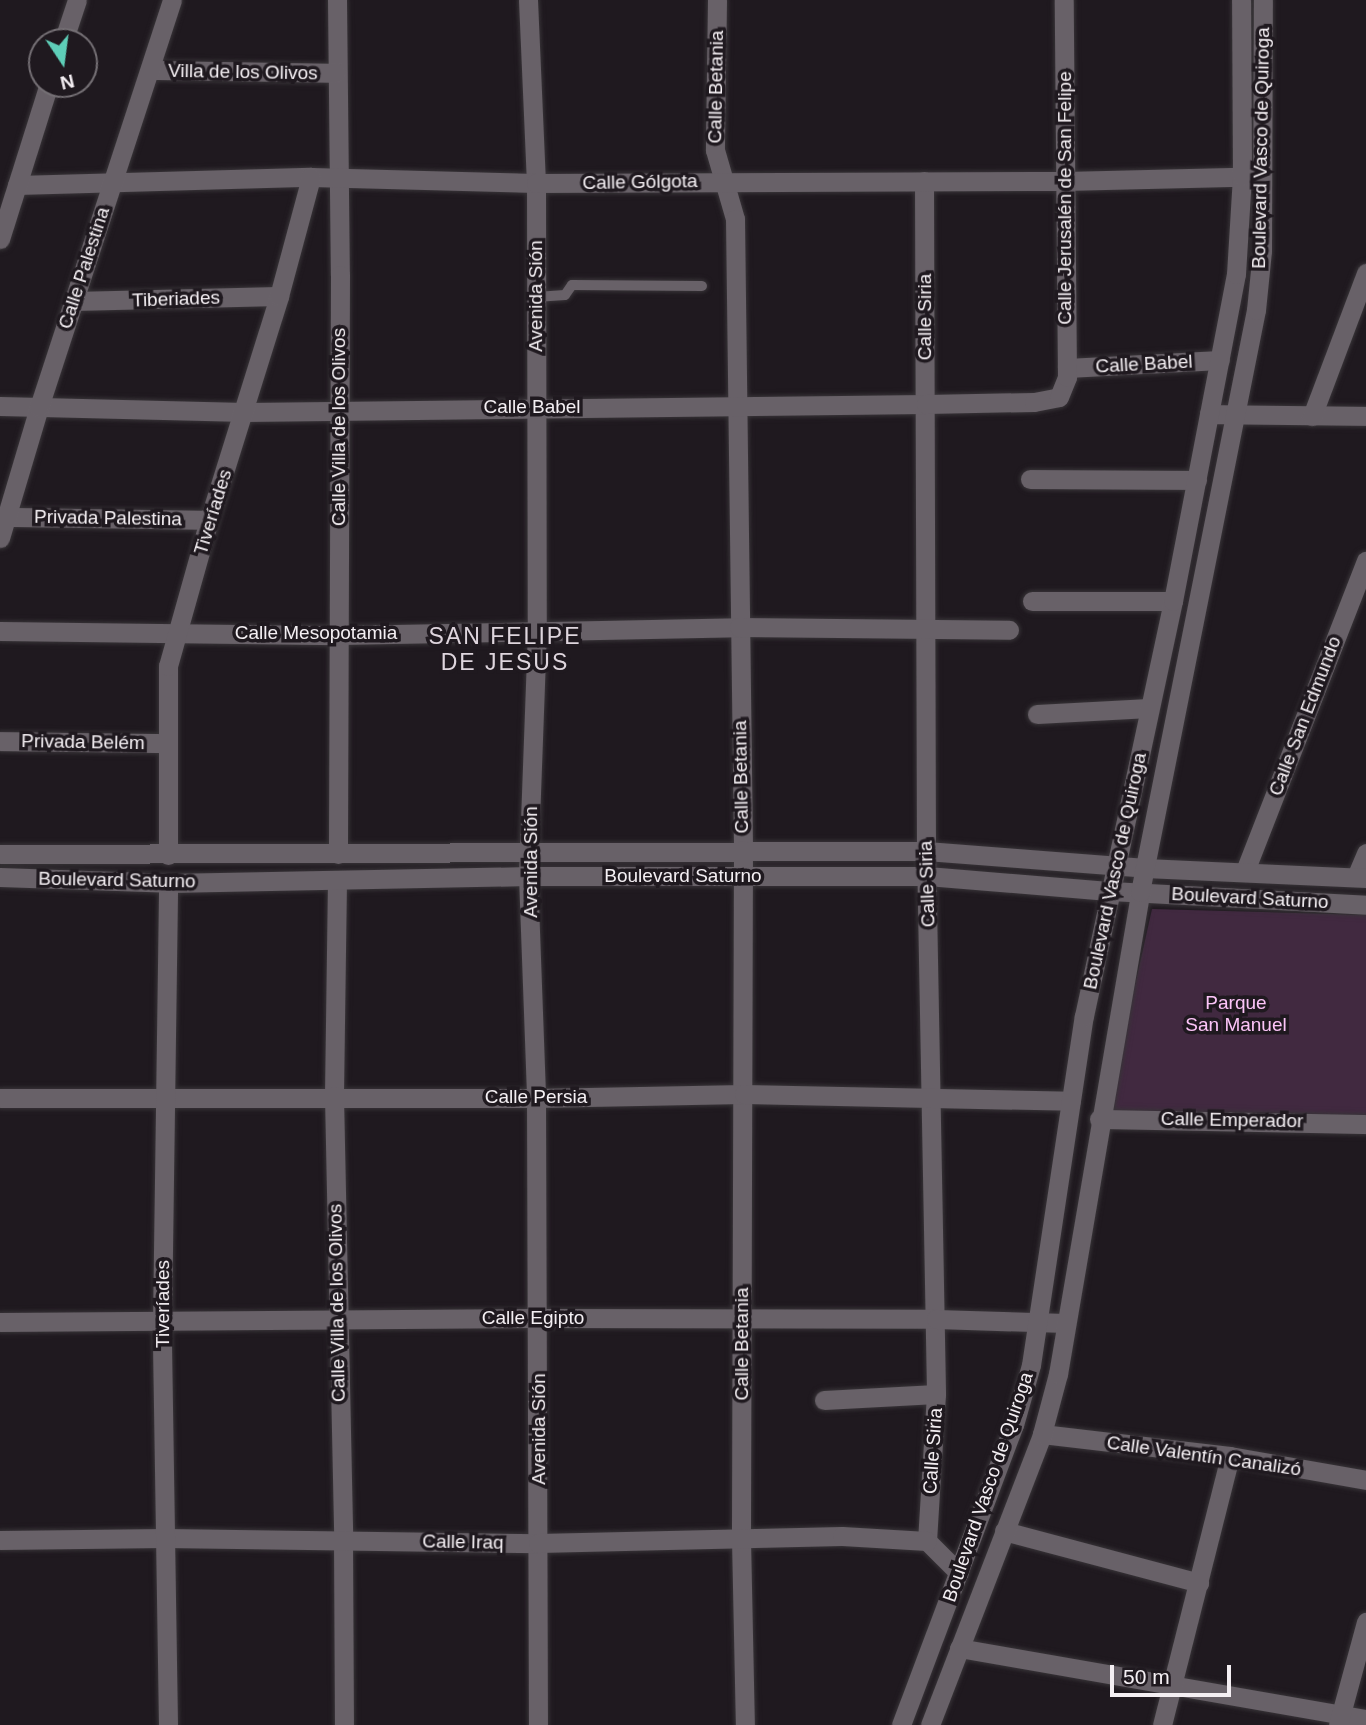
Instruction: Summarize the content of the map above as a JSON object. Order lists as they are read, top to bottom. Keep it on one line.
{"streets":{"street":["Villa de los Olivos","Calle Betania","Boulevard Vasco de Quiroga","Calle Gólgota","Calle Jerusalén de San Felipe","Calle Palestina","Avenida Sión","Tiberiades","Calle Siria","Calle Babel","Calle Villa de los Olivos","Tiveríades","Privada Palestina","Calle Mesopotamia","Calle San Edmundo","Privada Belém","Boulevard Saturno","Calle Persia","Calle Emperador","Calle Egipto","Calle Valentín Canalizó","Calle Iraq"]},"crossings":[["Villa de los Olivos","Calle Palestina"],["Villa de los Olivos","Calle Villa de los Olivos"],["Calle Betania","Calle Gólgota"],["Calle Betania","Calle Babel"],["Calle Betania","Calle Mesopotamia"],["Calle Betania","Boulevard Saturno"],["Calle Betania","Calle Persia"],["Calle Betania","Calle Egipto"],["Calle Betania","Calle Iraq"],["Boulevard Vasco de Quiroga","Calle Gólgota"],["Boulevard Vasco de Quiroga","Calle Babel"],["Boulevard Vasco de Quiroga","Boulevard Saturno"],["Boulevard Vasco de Quiroga","Calle Persia"],["Boulevard Vasco de Quiroga","Calle Emperador"],["Boulevard Vasco de Quiroga","Calle Egipto"],["Boulevard Vasco de Quiroga","Calle Valentín Canalizó"],["Calle Gólgota","Calle Jerusalén de San Felipe"],["Calle Gólgota","Calle Palestina"],["Calle Gólgota","Avenida Sión"],["Calle Gólgota","Calle Siria"],["Calle Gólgota","Calle Villa de los Olivos"],["Calle Gólgota","Tiveríades"],["Calle Jerusalén de San Felipe","Calle Babel"],["Calle Palestina","Tiberiades"],["Calle Palestina","Calle Babel"],["Calle Palestina","Privada Palestina"],["Avenida Sión","Calle Babel"],["Avenida Sión","Calle Mesopotamia"],["Avenida Sión","Boulevard Saturno"],["Avenida Sión","Calle Persia"],["Avenida Sión","Calle Egipto"],["Avenida Sión","Calle Iraq"],["Tiberiades","Tiveríades"],["Calle Siria","Calle Babel"],["Calle Siria","Calle Mesopotamia"],["Calle Siria","Boulevard Saturno"],["Calle Siria","Calle Persia"],["Calle Siria","Calle Egipto"],["Calle Siria","Calle Iraq"],["Calle Babel","Calle Villa de los Olivos"],["Calle Babel","Tiveríades"],["Calle Villa de los Olivos","Calle Mesopotamia"],["Calle Villa de los Olivos","Boulevard Saturno"],["Calle Villa de los Olivos","Calle Persia"],["Calle Villa de los Olivos","Calle Egipto"],["Calle Villa de los Olivos","Calle Iraq"],["Tiveríades","Privada Palestina"],["Tiveríades","Calle Mesopotamia"],["Tiveríades","Privada Belém"],["Tiveríades","Boulevard Saturno"],["Tiveríades","Calle Persia"],["Tiveríades","Calle Egipto"],["Tiveríades","Calle Iraq"],["Calle San Edmundo","Boulevard Saturno"]],"districts":["SAN FELIPE DE JESUS"],"parks":["Parque San Manuel"],"scale_bar":"50 m","north":"bottom"}
